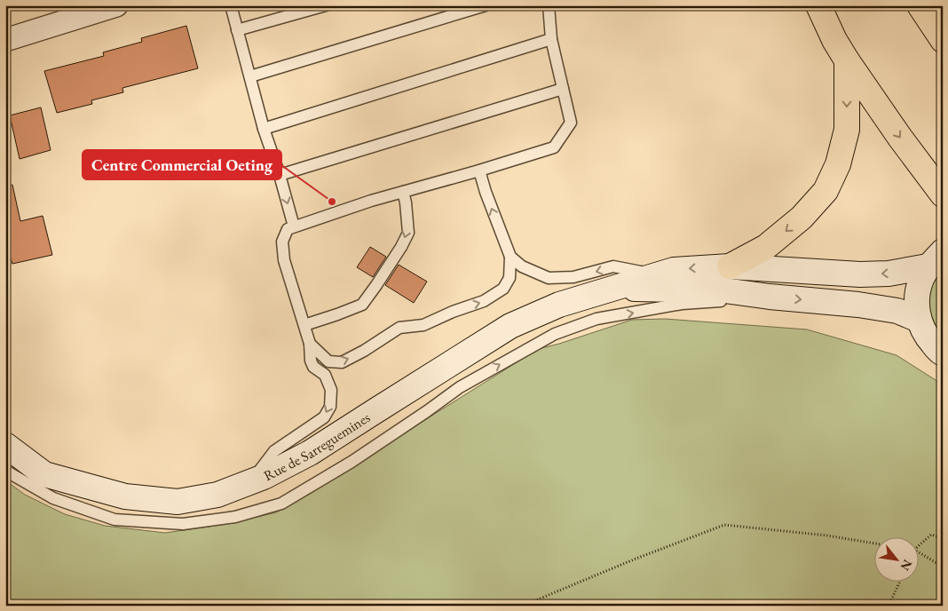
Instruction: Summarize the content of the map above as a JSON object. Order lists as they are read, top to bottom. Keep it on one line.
{"streets":{"main road":["Rue de Sarreguemines"]},"places":["Centre Commercial Oeting"],"north":"bottom right"}
